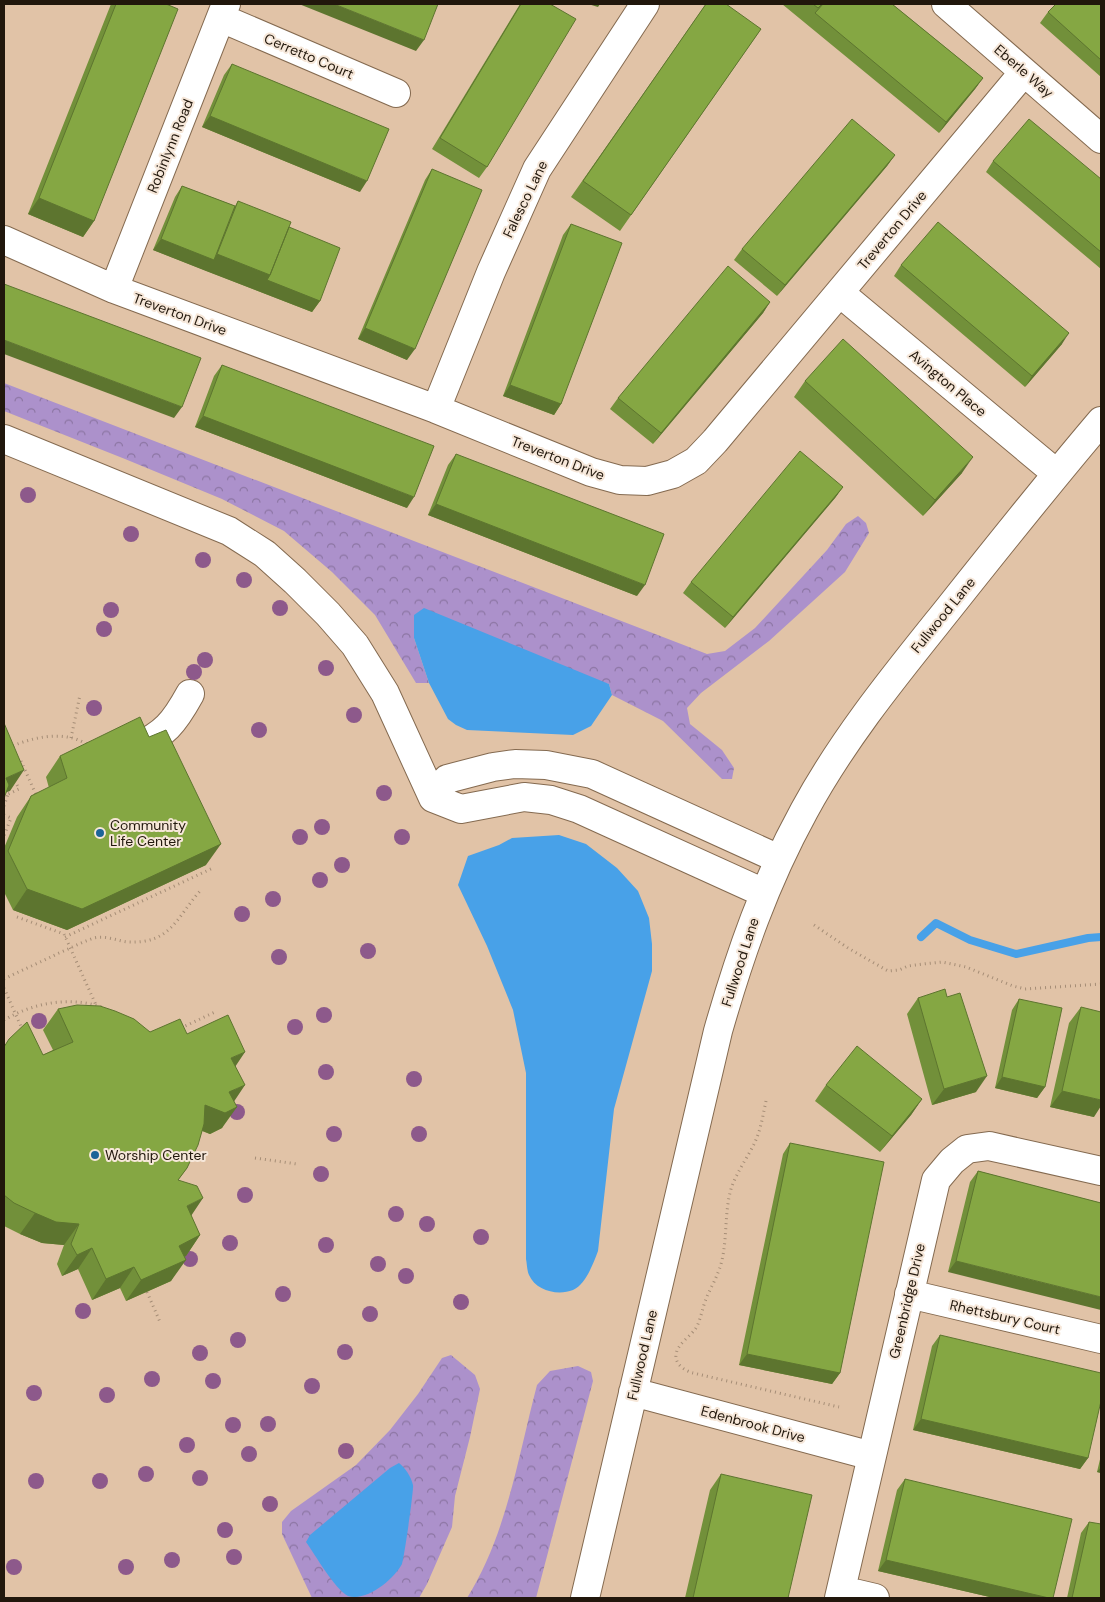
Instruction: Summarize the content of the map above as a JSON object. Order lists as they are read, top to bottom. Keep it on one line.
{"streets":{"street":["Cerretto Court","Eberle Way","Robinlynn Road","Falesco Lane","Treverton Drive","Avington Place","Fullwood Lane","Greenbridge Drive","Rhettsbury Court","Edenbrook Drive"]},"crossings":[["Cerretto Court","Robinlynn Road"],["Eberle Way","Treverton Drive"],["Robinlynn Road","Treverton Drive"],["Falesco Lane","Treverton Drive"],["Treverton Drive","Avington Place"],["Avington Place","Fullwood Lane"],["Fullwood Lane","Edenbrook Drive"],["Greenbridge Drive","Rhettsbury Court"],["Greenbridge Drive","Edenbrook Drive"]],"places":["Community Life Center","Worship Center"]}
